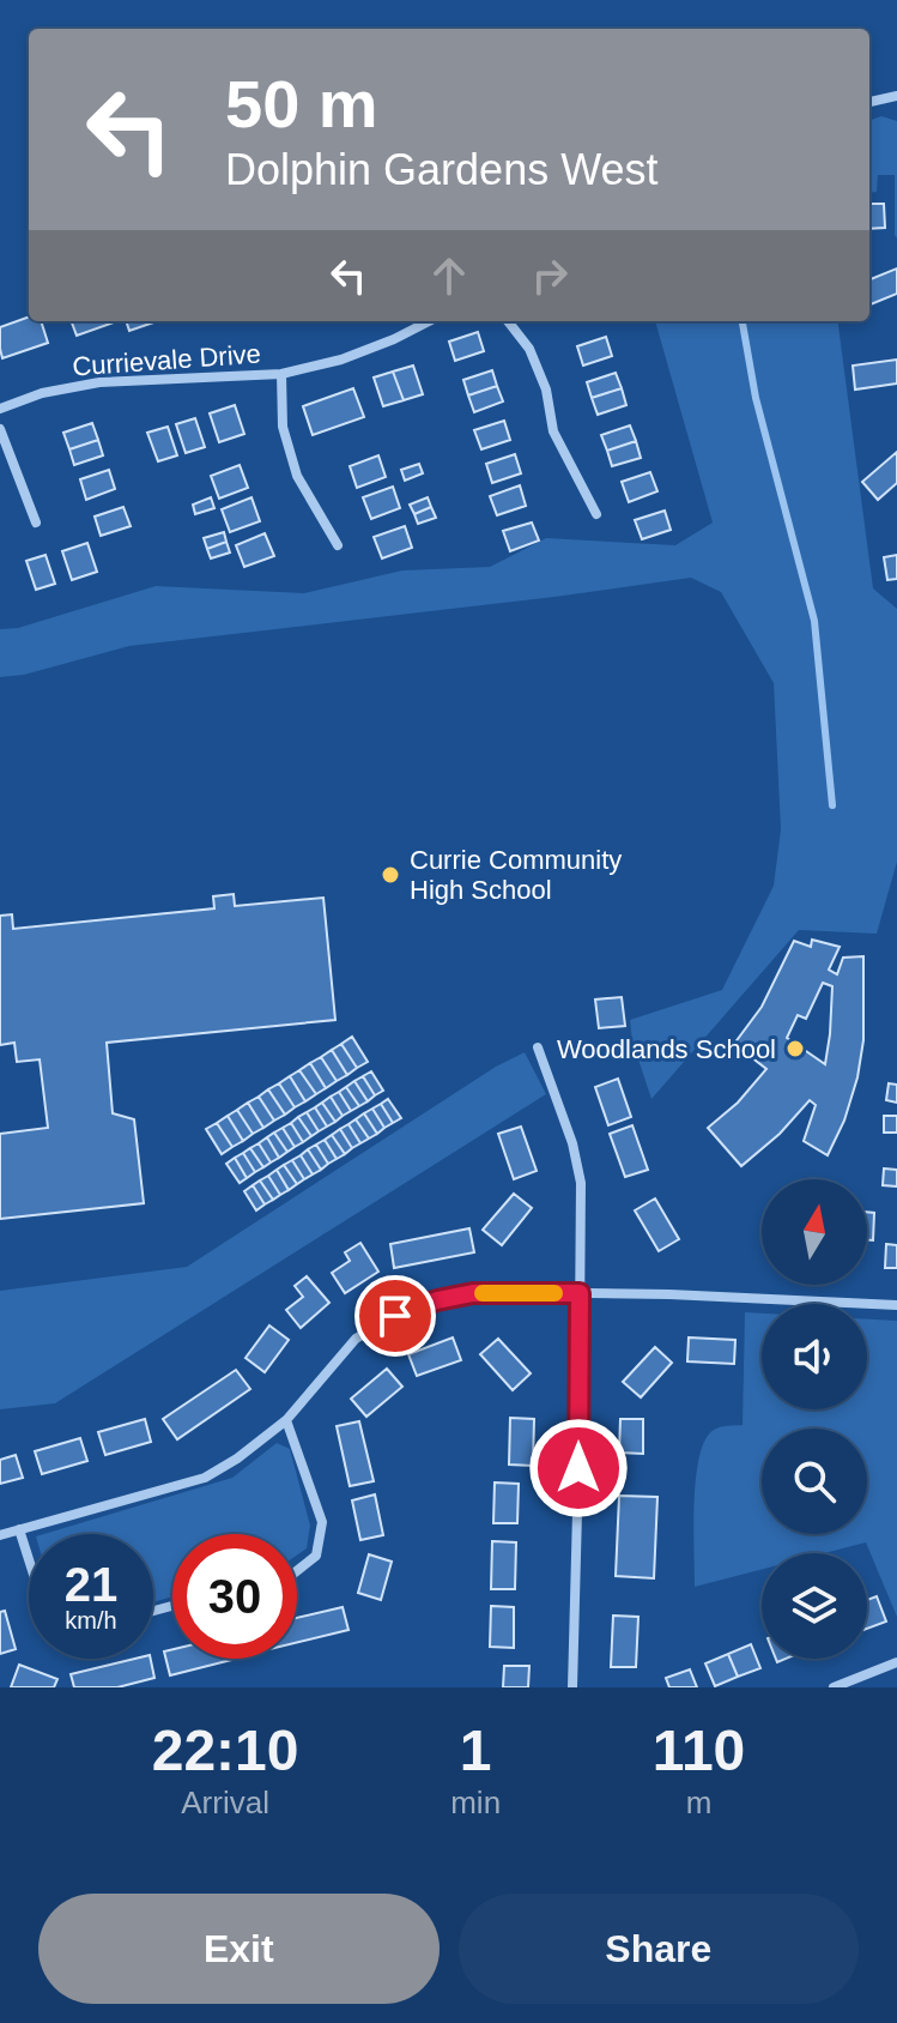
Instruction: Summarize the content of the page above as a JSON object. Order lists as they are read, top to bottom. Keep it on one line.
{"streets":{"street":["Currievale Drive"]},"places":["Currie Community High School","Woodlands School"],"north":"top","page":{"turn":["50 m","Dolphin Gardens West"],"speed":"21 km/h","limit":"30","eta":["22:10","Arrival","1","min","110","m"],"buttons":["Exit","Share"]}}
